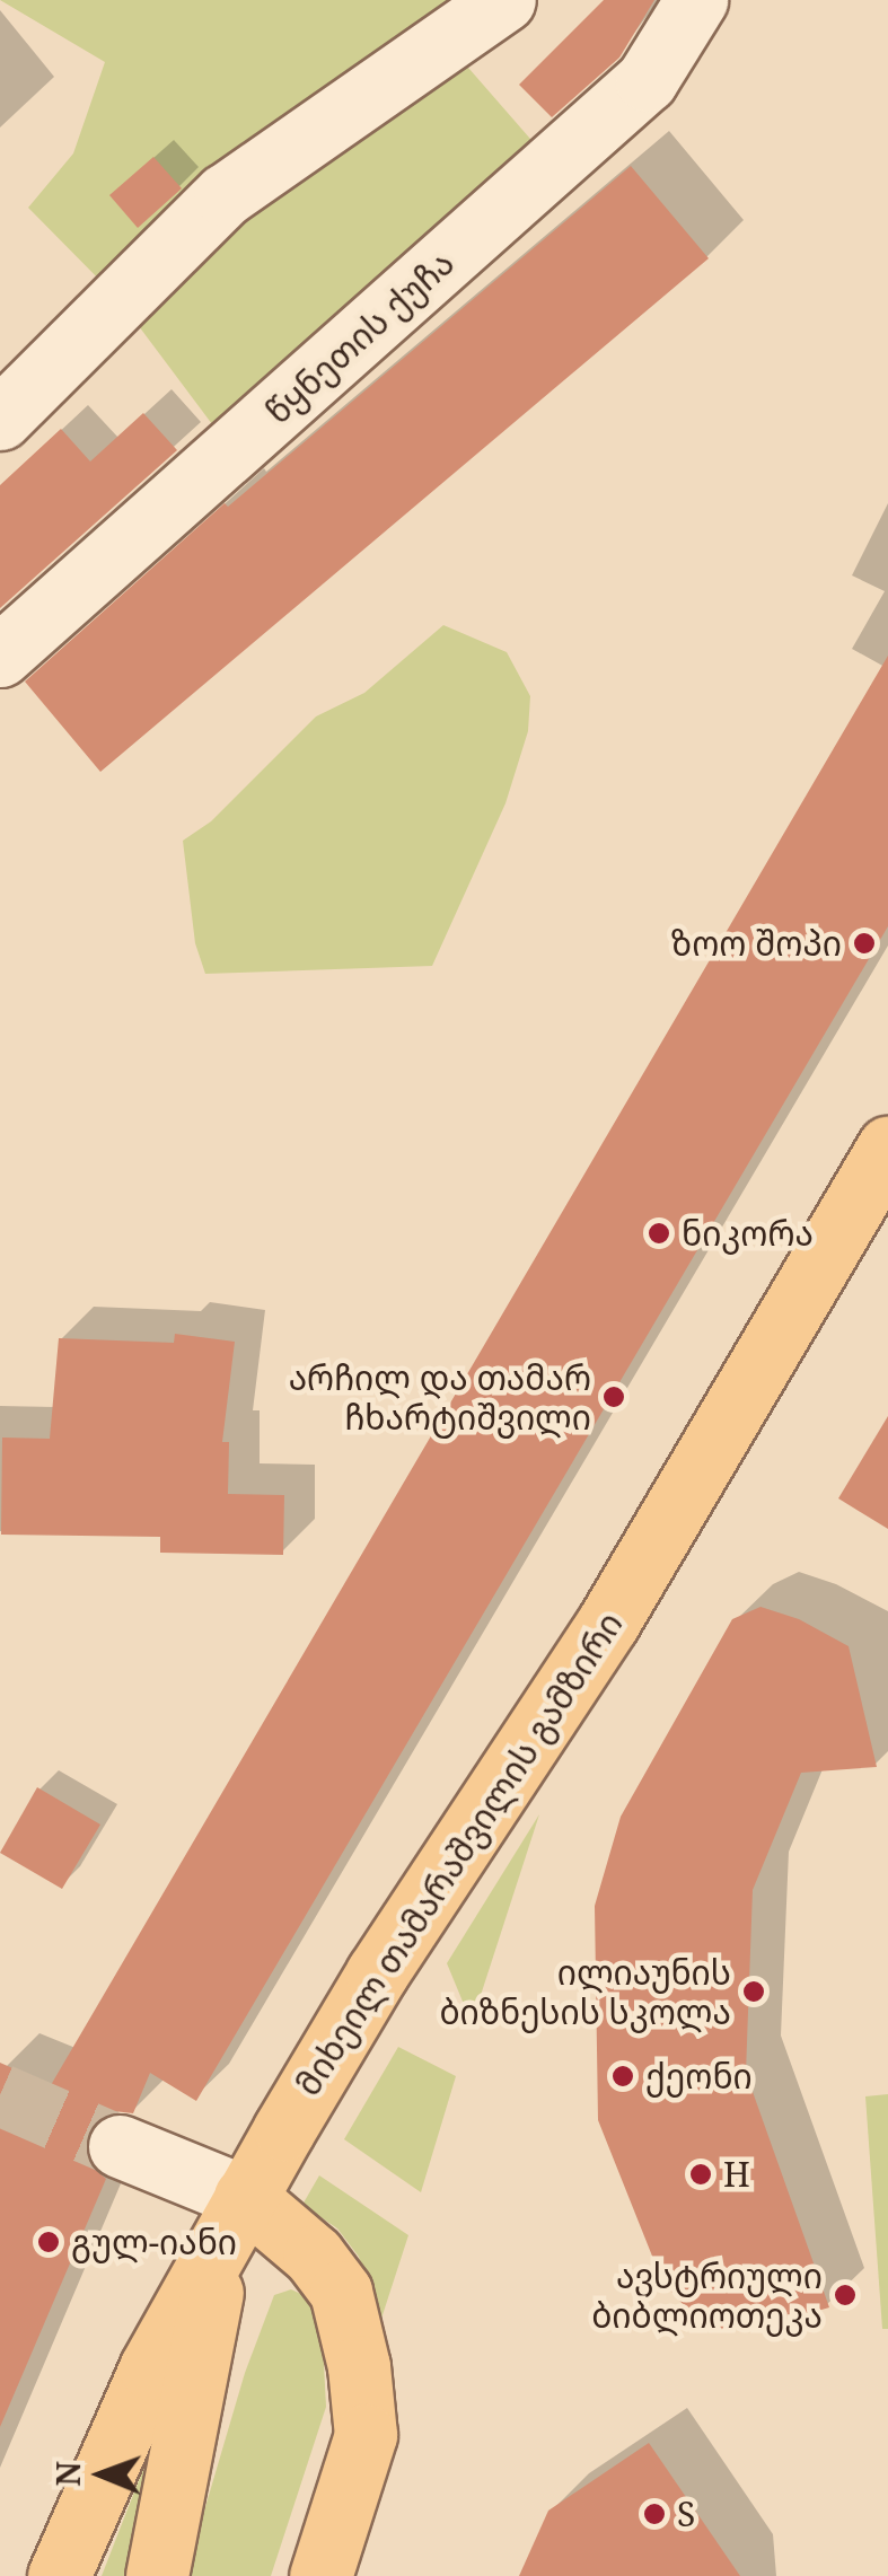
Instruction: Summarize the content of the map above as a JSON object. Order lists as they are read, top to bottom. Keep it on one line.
{"streets":{"main road":["მიხეილ თამარაშვილის გამზირი"],"street":["წყნეთის ქუჩა"]},"places":["ზოო შოპი","ნიკორა","არჩილ და თამარ ჩხარტიშვილი","ილიაუნის ბიზნესის სკოლა","ქეონი","H","გულ-იანი","ავსტრიული ბიბლიოთეკა","S"],"north":"left"}
